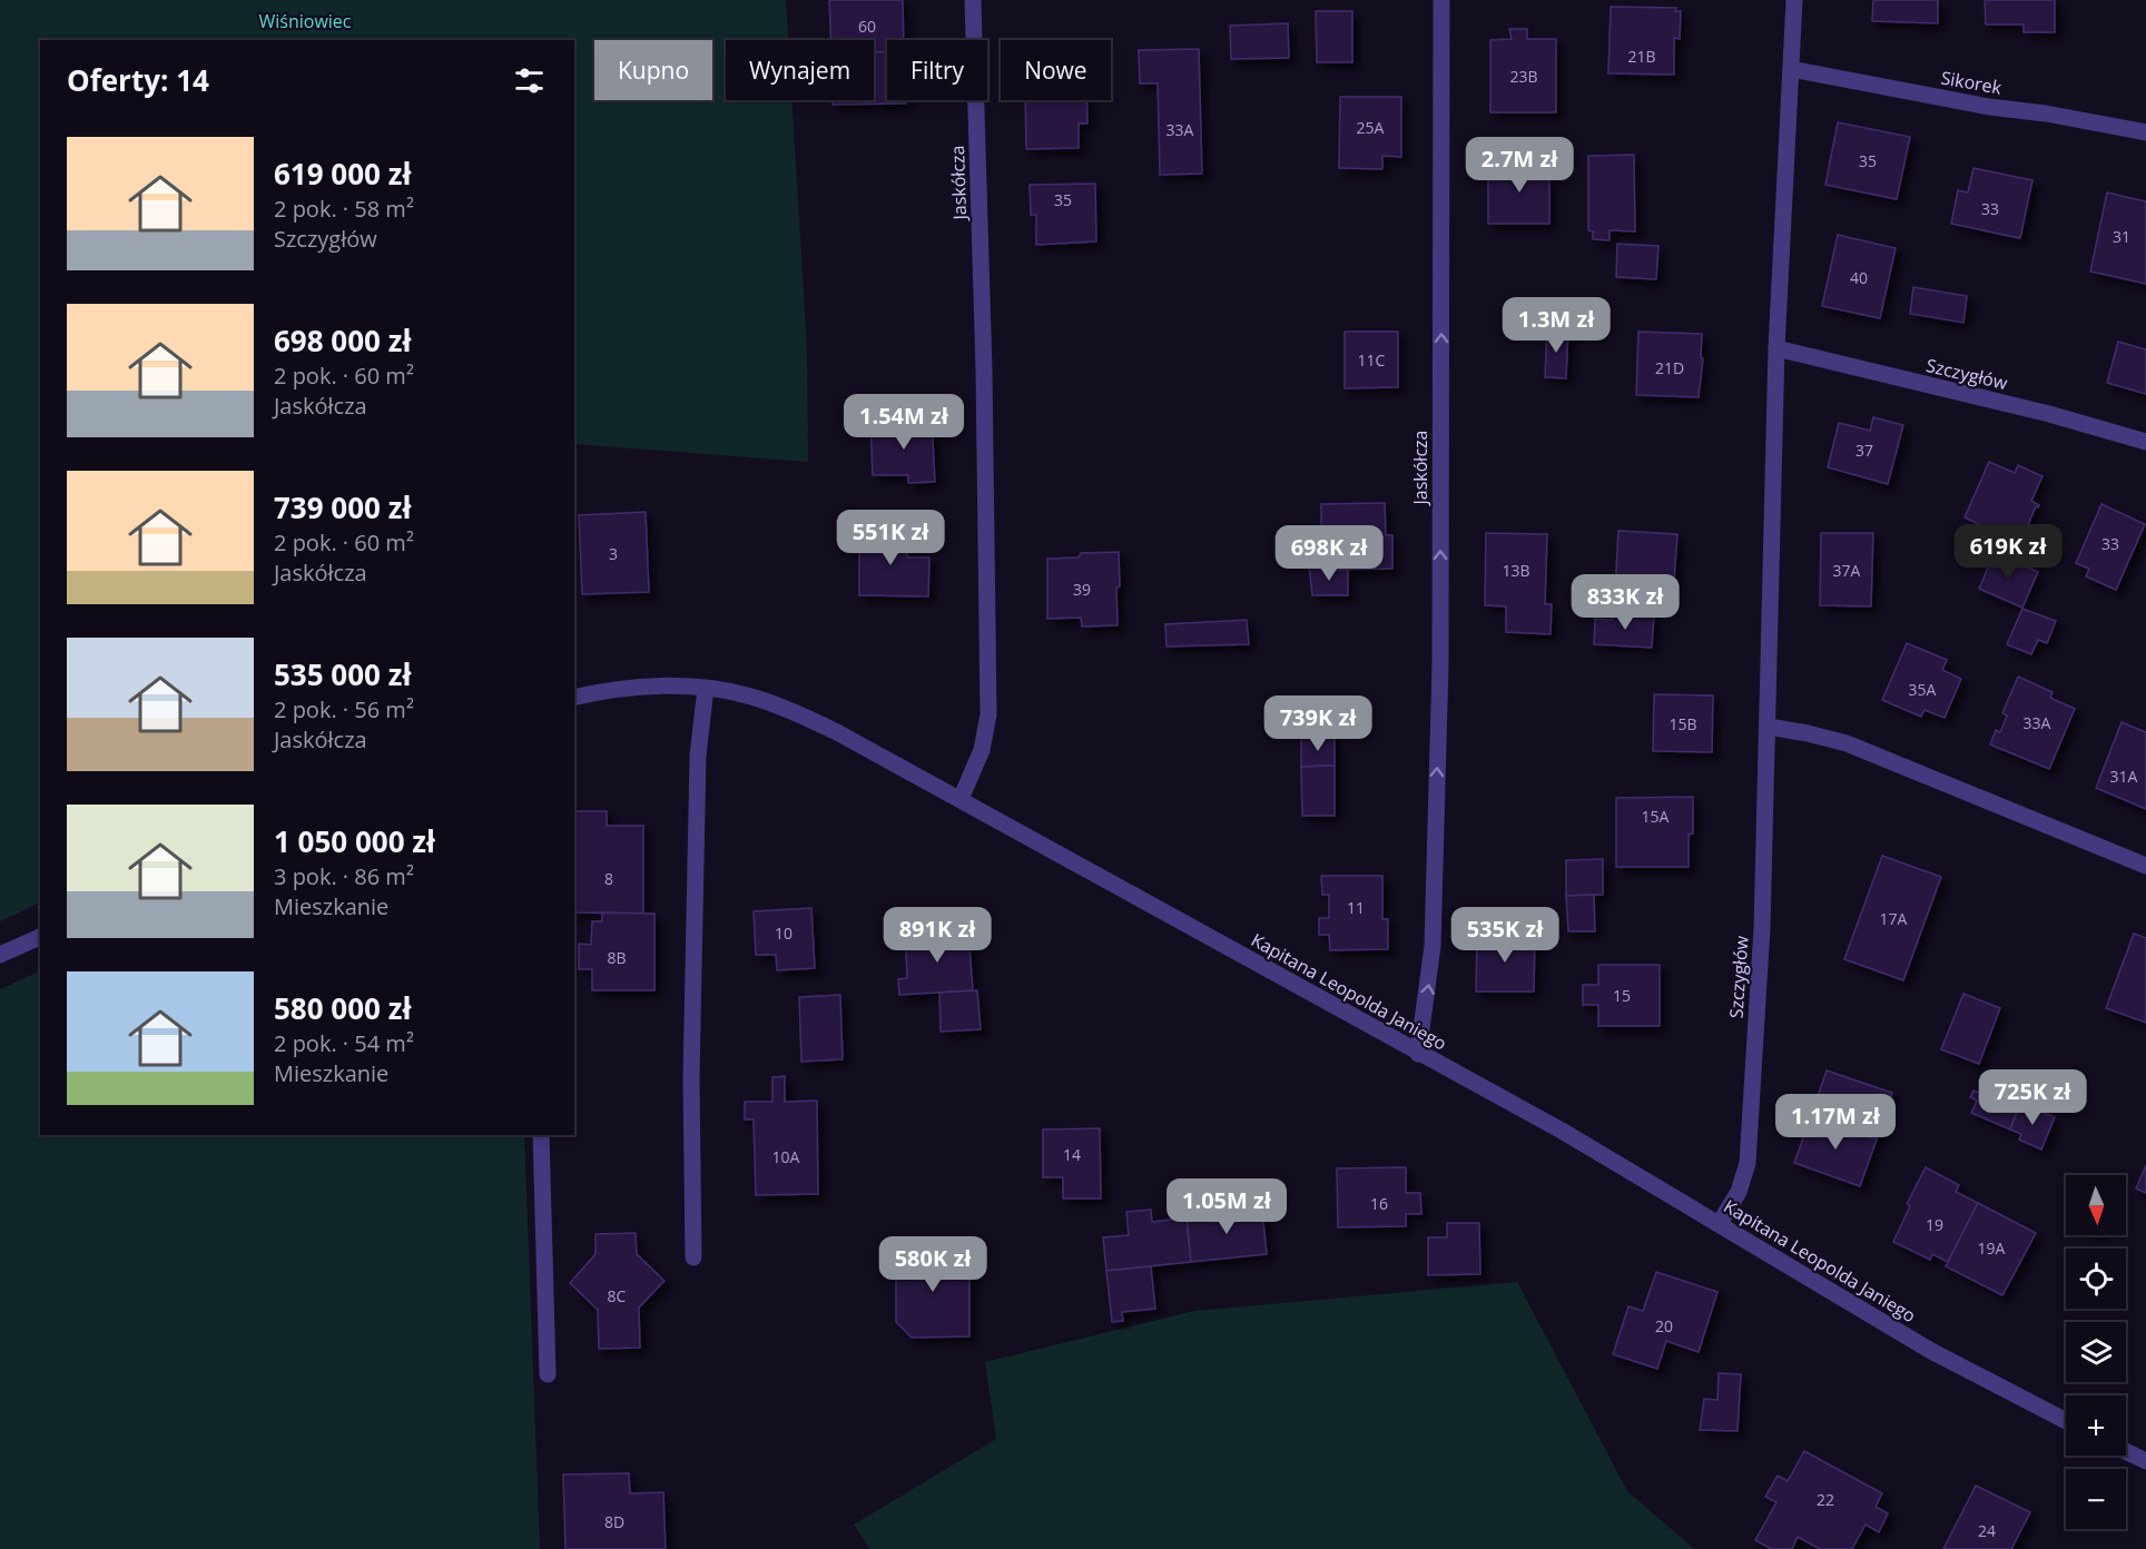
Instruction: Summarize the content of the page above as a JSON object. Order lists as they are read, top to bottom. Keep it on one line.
{"streets":{"street":["Sikorek","Jaskółcza","Szczygłów","Kapitana Leopolda Janiego"]},"crossings":[["Sikorek","Szczygłów"],["Jaskółcza","Kapitana Leopolda Janiego"],["Szczygłów","Kapitana Leopolda Janiego"]],"one_way":["Jaskółcza"],"parks":["Wiśniowiec"],"house_numbers":["60","21B","23B","25A","33A","35","35","33","31","40","11C","21D","37","33","3","13B","37A","39","35A","33A","15B","31A","15A","8","11","17A","10","8B","15","14","10A","16","19","19A","8C","20","22","8D","24"],"north":"bottom","page":{"chip":["Kupno","Wynajem","Filtry","Nowe"],"heading":"Oferty: 14","list":[{"name":"619 000 zł","note":"2 pok. · 58 m² · Szczygłów"},{"name":"698 000 zł","note":"2 pok. · 60 m² · Jaskółcza"},{"name":"739 000 zł","note":"2 pok. · 60 m² · Jaskółcza"},{"name":"535 000 zł","note":"2 pok. · 56 m² · Jaskółcza"},{"name":"1 050 000 zł","note":"3 pok. · 86 m² · Mieszkanie"},{"name":"580 000 zł","note":"2 pok. · 54 m² · Mieszkanie"}],"price":["2.7M zł","1.3M zł","1.54M zł","551K zł","619K zł","698K zł","833K zł","739K zł","891K zł","535K zł","725K zł","1.17M zł","1.05M zł","580K zł"],"map_buttons":["+","−"]}}
